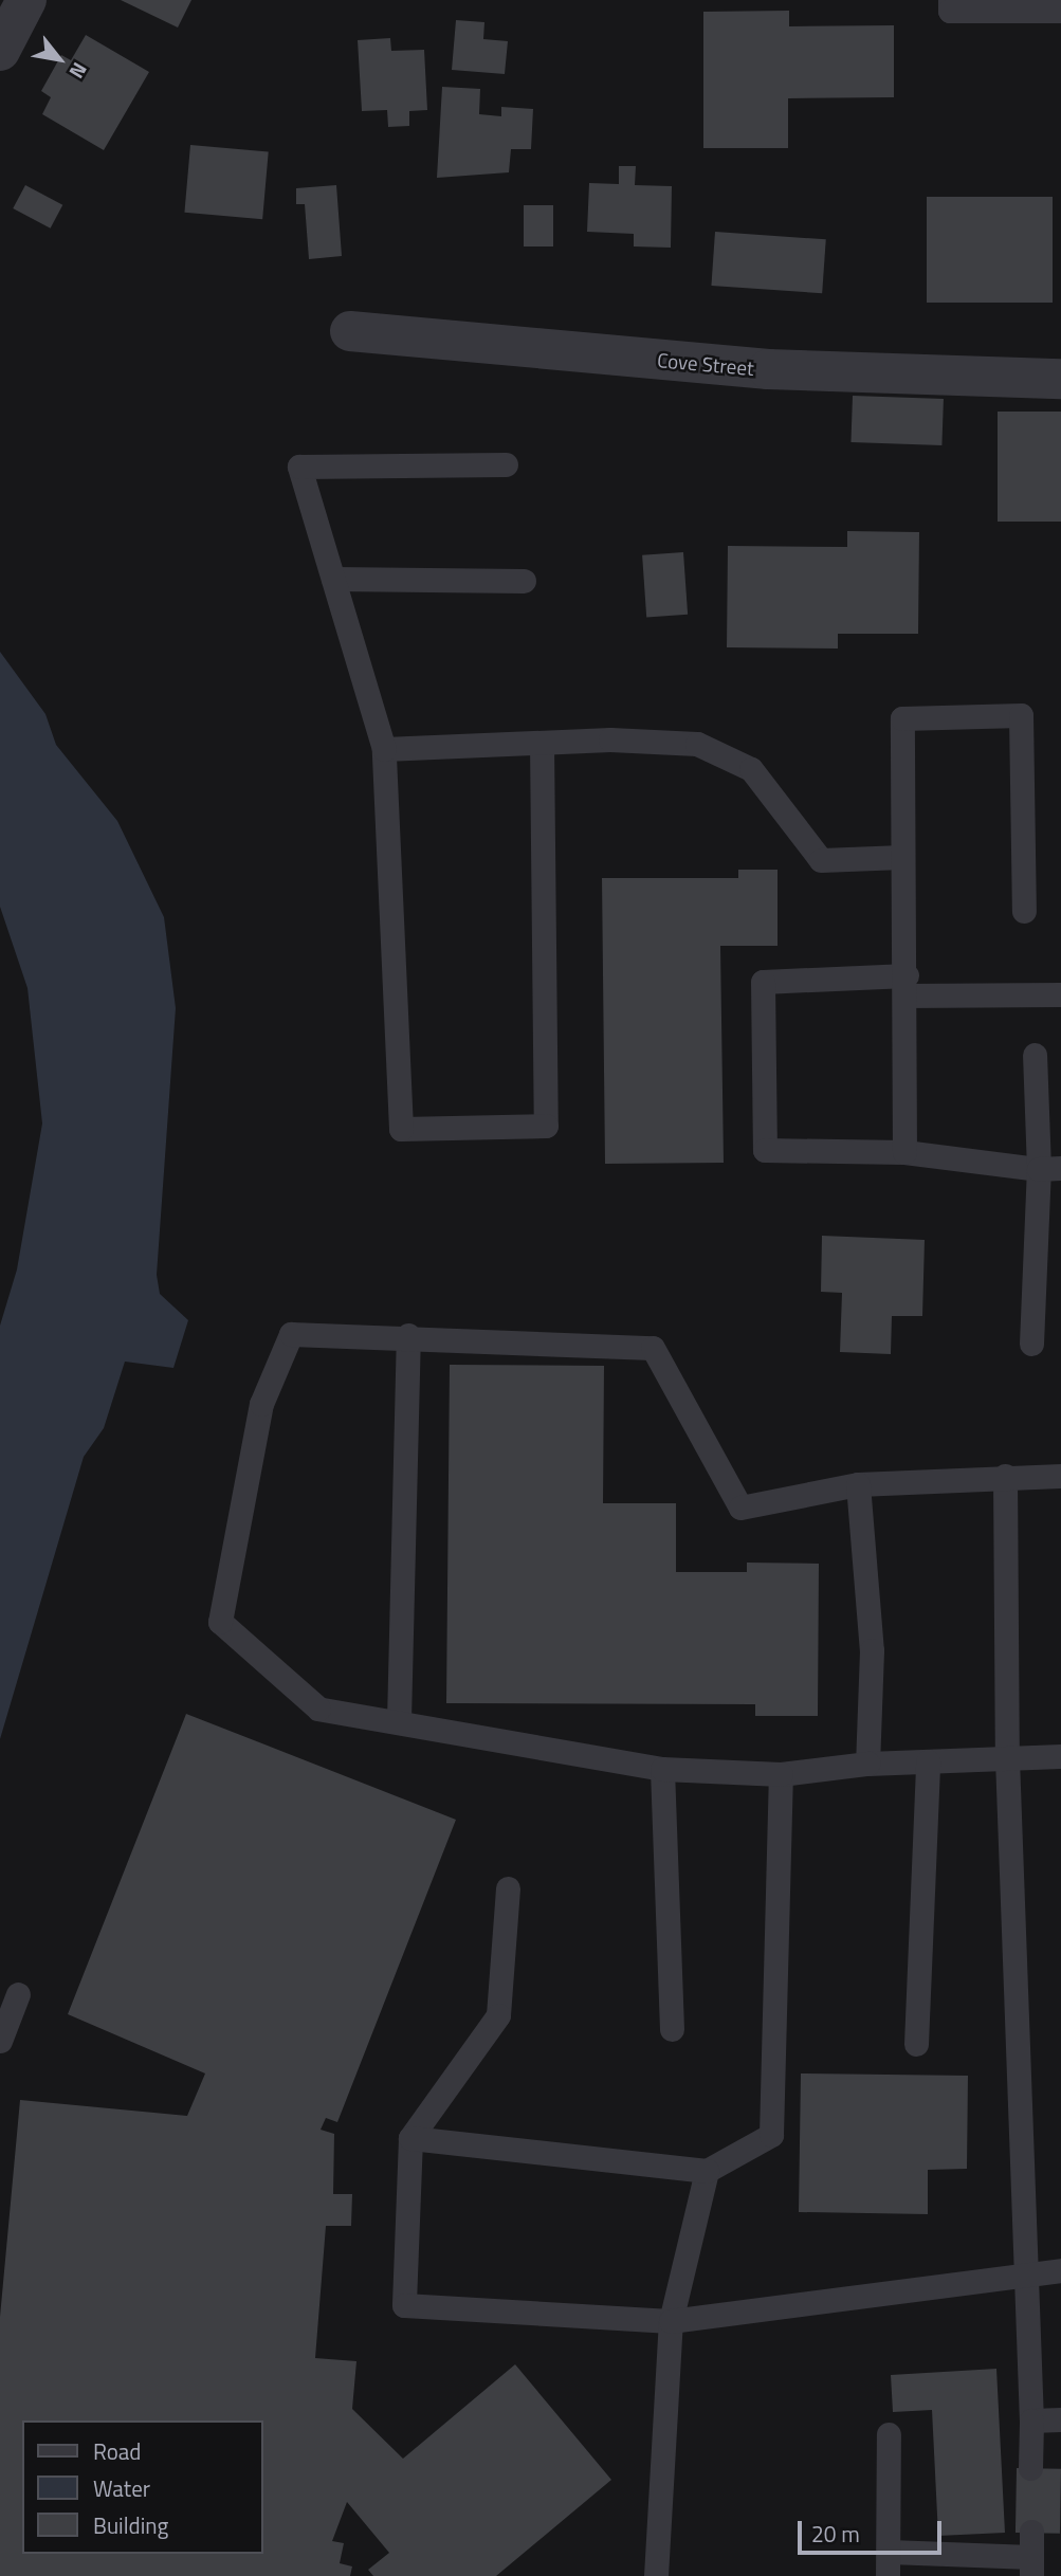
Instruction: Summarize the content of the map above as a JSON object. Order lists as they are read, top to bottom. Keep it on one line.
{"streets":{"street":["Cove Street"]},"legend":["Road","Water","Building"],"scale_bar":"20 m","north":"bottom right"}
